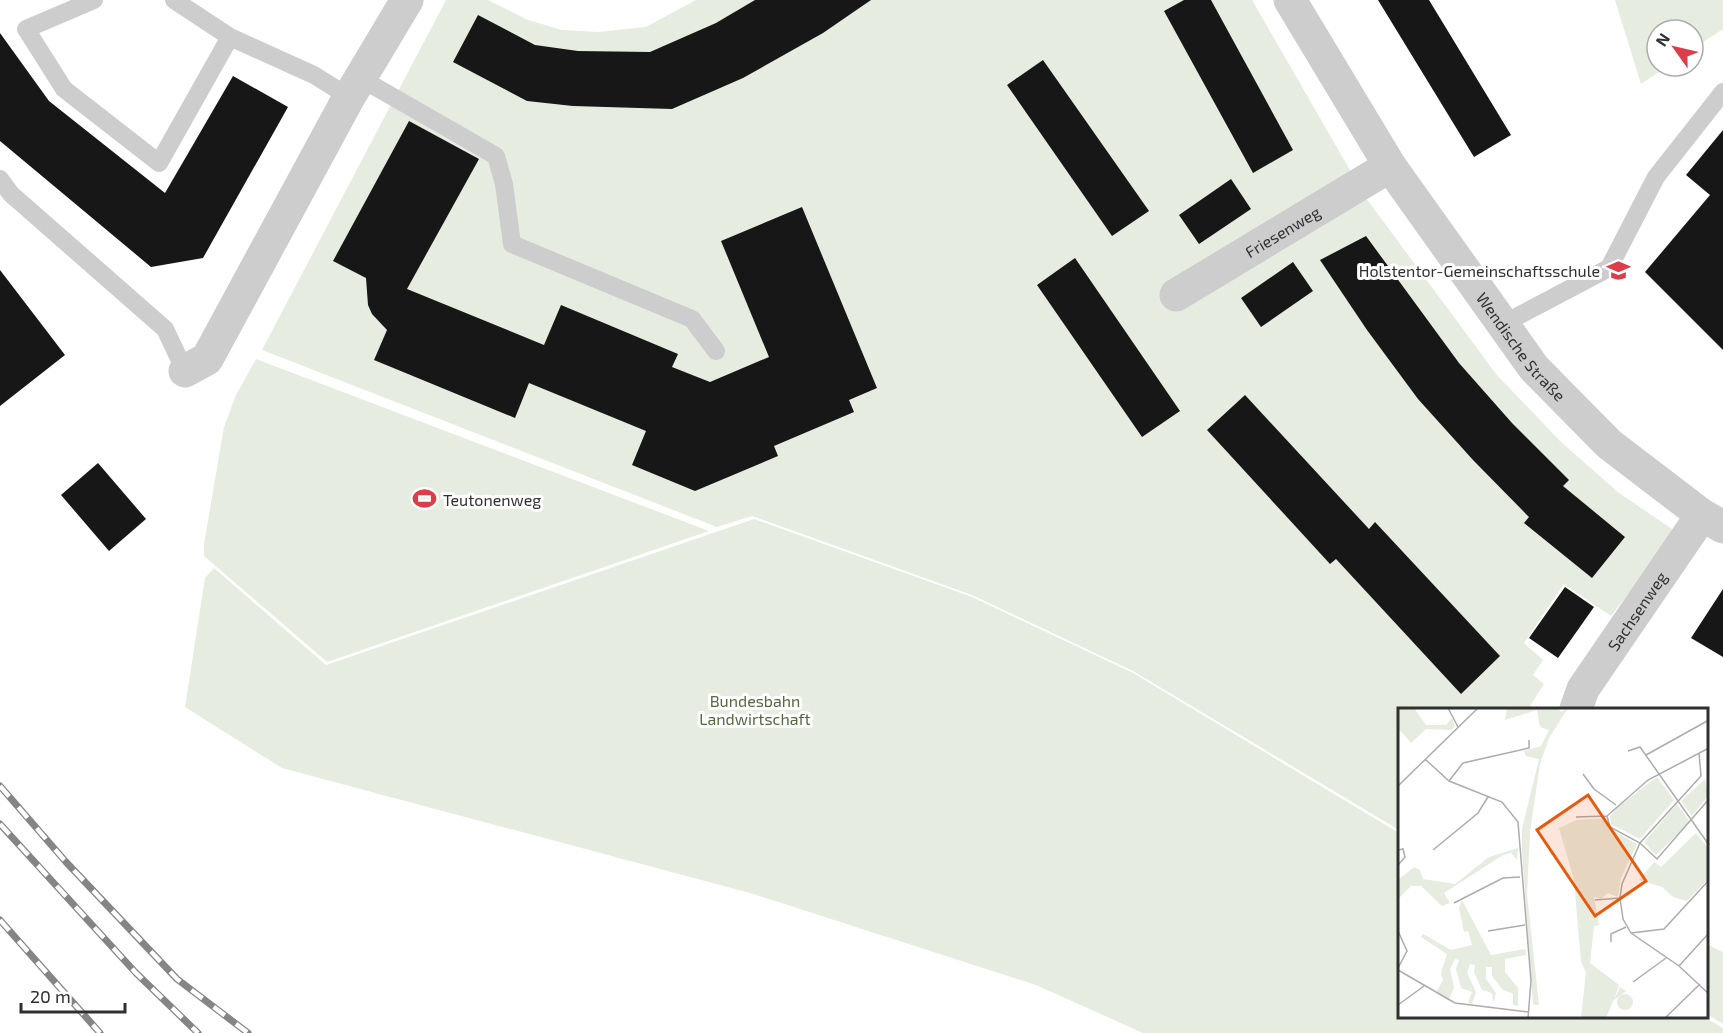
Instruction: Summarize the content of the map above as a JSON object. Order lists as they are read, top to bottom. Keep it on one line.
{"streets":{"street":["Friesenweg","Wendische Straße","Sachsenweg"]},"crossings":[["Friesenweg","Wendische Straße"],["Wendische Straße","Sachsenweg"]],"parks":["Bundesbahn Landwirtschaft"],"places":{"school or university":["Holstentor-Gemeinschaftsschule"],"sports":["Teutonenweg"]},"scale_bar":"20 m","north":"top left"}
